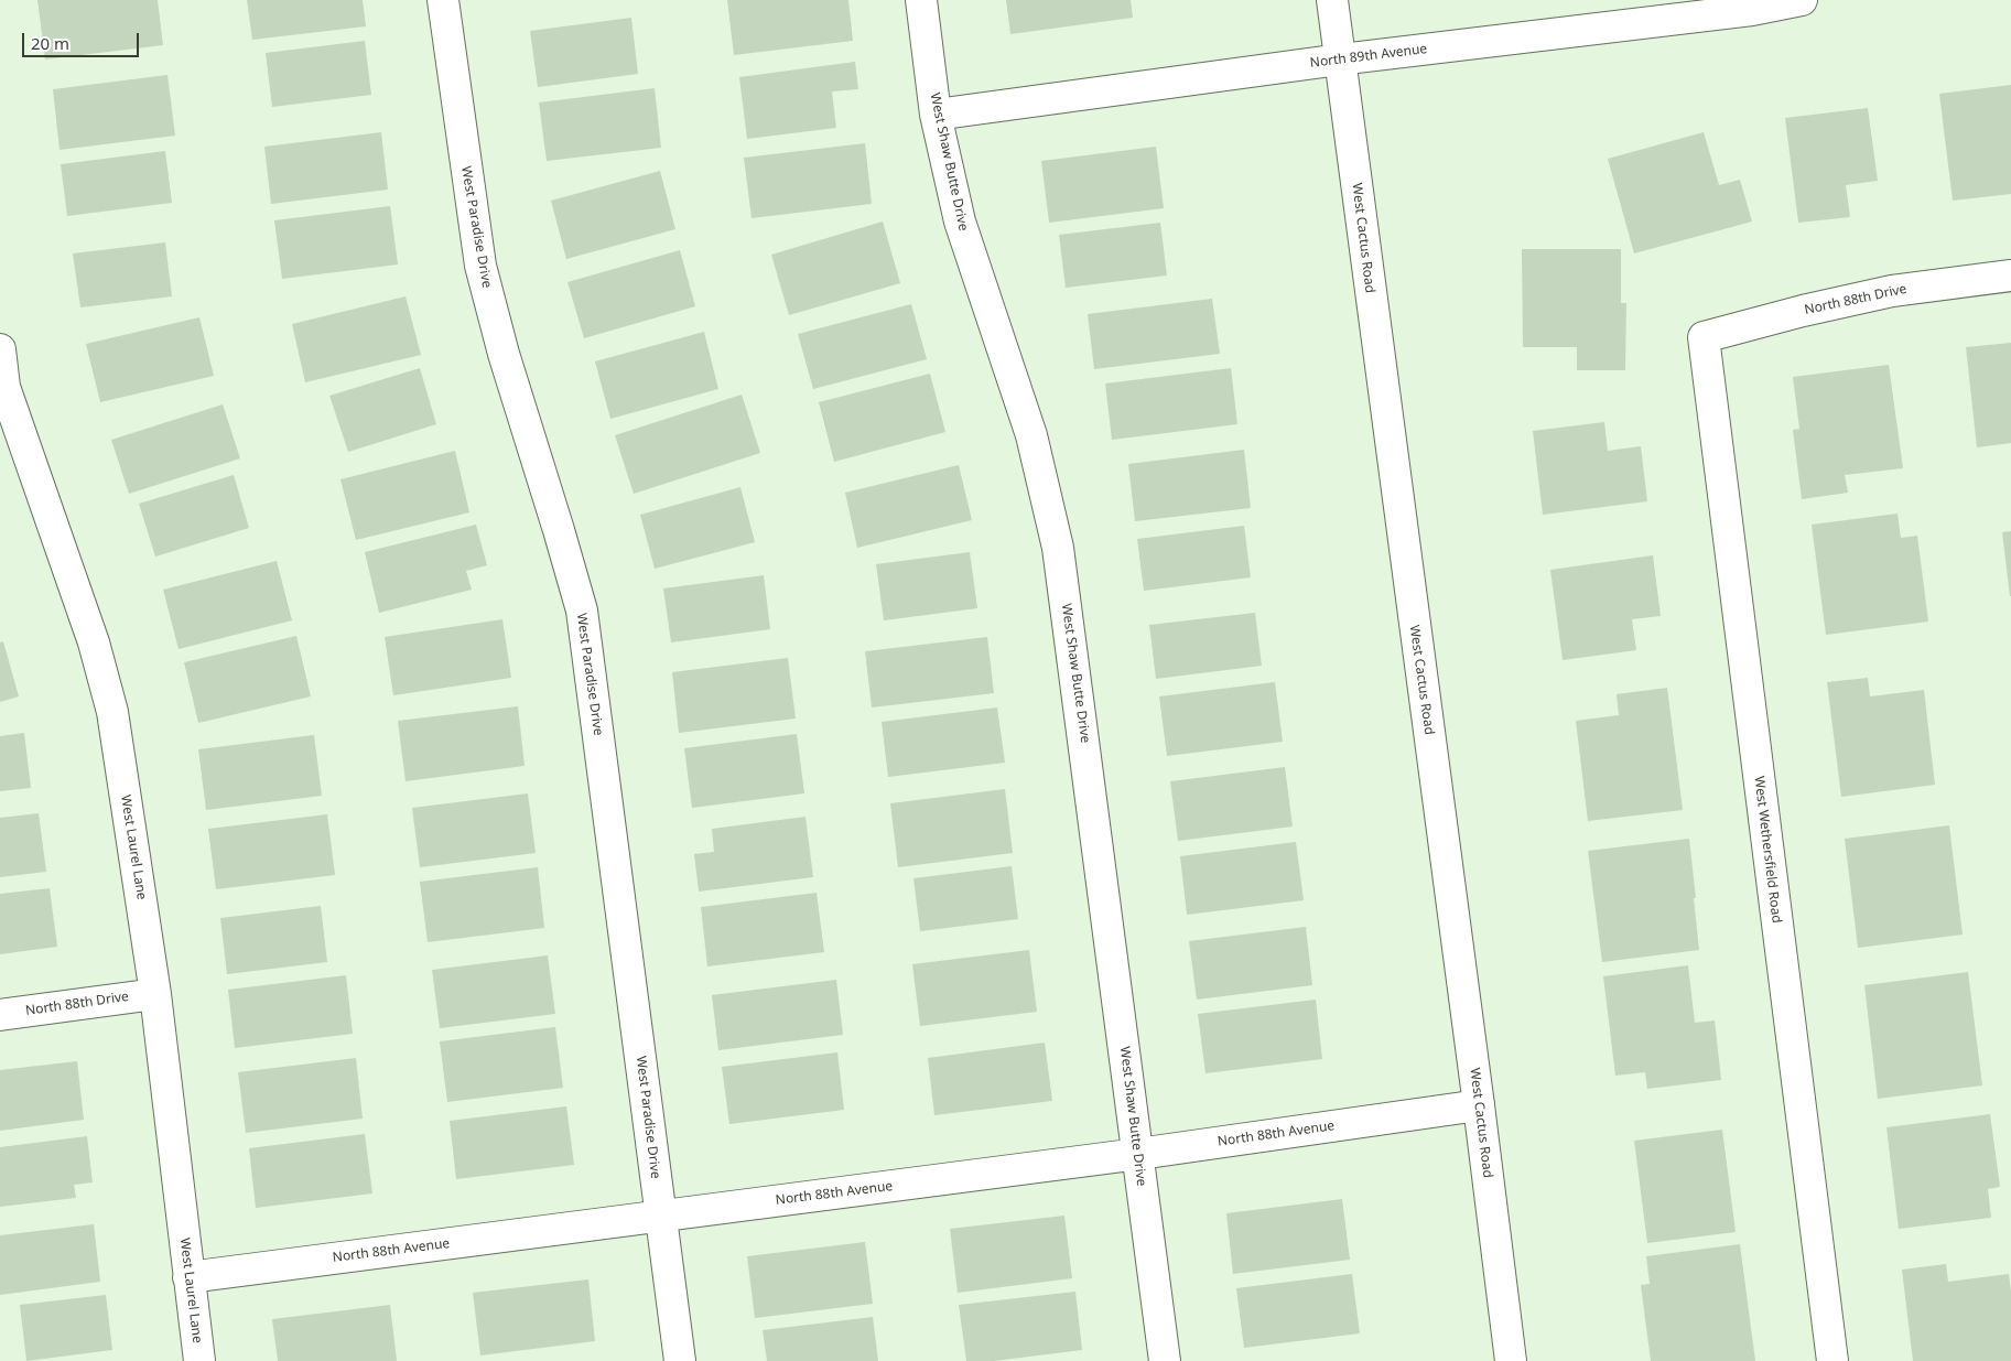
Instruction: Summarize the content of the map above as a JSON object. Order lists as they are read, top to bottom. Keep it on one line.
{"streets":{"street":["North 89th Avenue","West Shaw Butte Drive","West Paradise Drive","West Cactus Road","North 88th Drive","West Laurel Lane","West Wethersfield Road","North 88th Avenue"]},"crossings":[["North 89th Avenue","West Shaw Butte Drive"],["North 89th Avenue","West Cactus Road"],["West Shaw Butte Drive","North 88th Avenue"],["West Paradise Drive","North 88th Avenue"],["West Cactus Road","North 88th Avenue"],["North 88th Drive","West Laurel Lane"],["North 88th Drive","West Wethersfield Road"],["West Laurel Lane","North 88th Avenue"]],"scale_bar":"20 m"}
